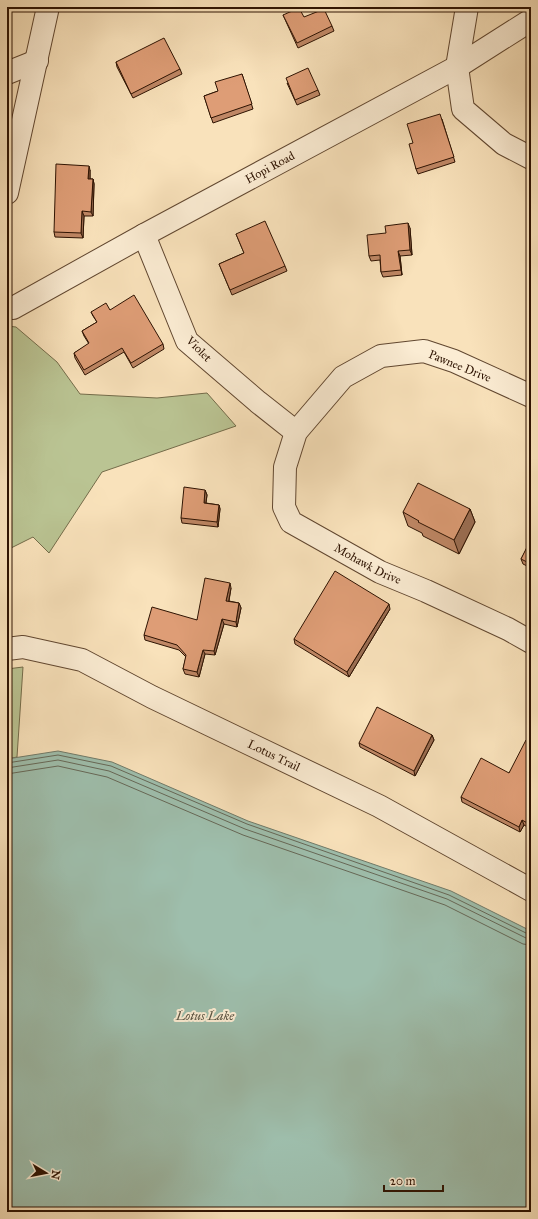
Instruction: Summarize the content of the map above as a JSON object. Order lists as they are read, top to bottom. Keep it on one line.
{"streets":{"street":["Hopi Road","Violet","Pawnee Drive","Mohawk Drive","Lotus Trail"]},"crossings":[["Hopi Road","Violet"],["Violet","Pawnee Drive"],["Violet","Mohawk Drive"],["Pawnee Drive","Mohawk Drive"]],"water":["Lotus Lake"],"scale_bar":"20 m","north":"right"}
